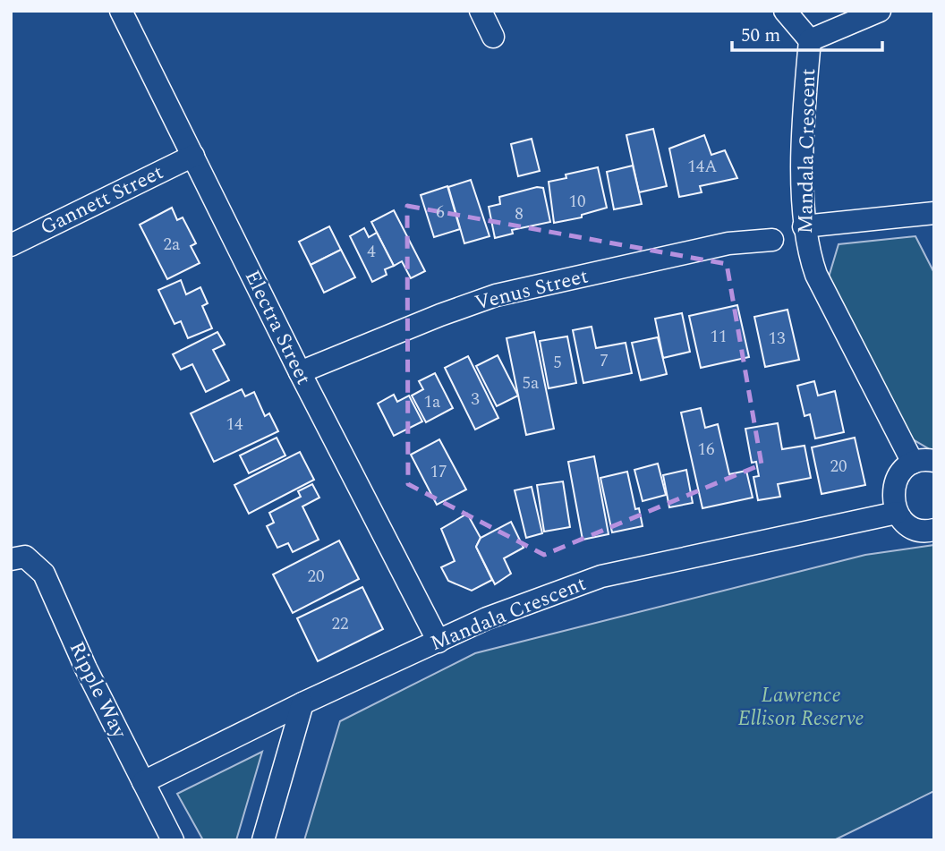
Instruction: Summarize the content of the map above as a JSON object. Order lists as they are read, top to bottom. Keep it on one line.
{"streets":{"street":["Mandala Crescent","Gannett Street","Venus Street","Electra Street","Ripple Way"]},"crossings":[["Mandala Crescent","Electra Street"],["Mandala Crescent","Ripple Way"],["Gannett Street","Electra Street"],["Venus Street","Electra Street"]],"parks":["Lawrence Ellison Reserve"],"house_numbers":["14A","10","6","8","2a","4","11","13","7","5","5a","3","1a","14","16","20","17","20","22"],"scale_bar":"50 m"}
